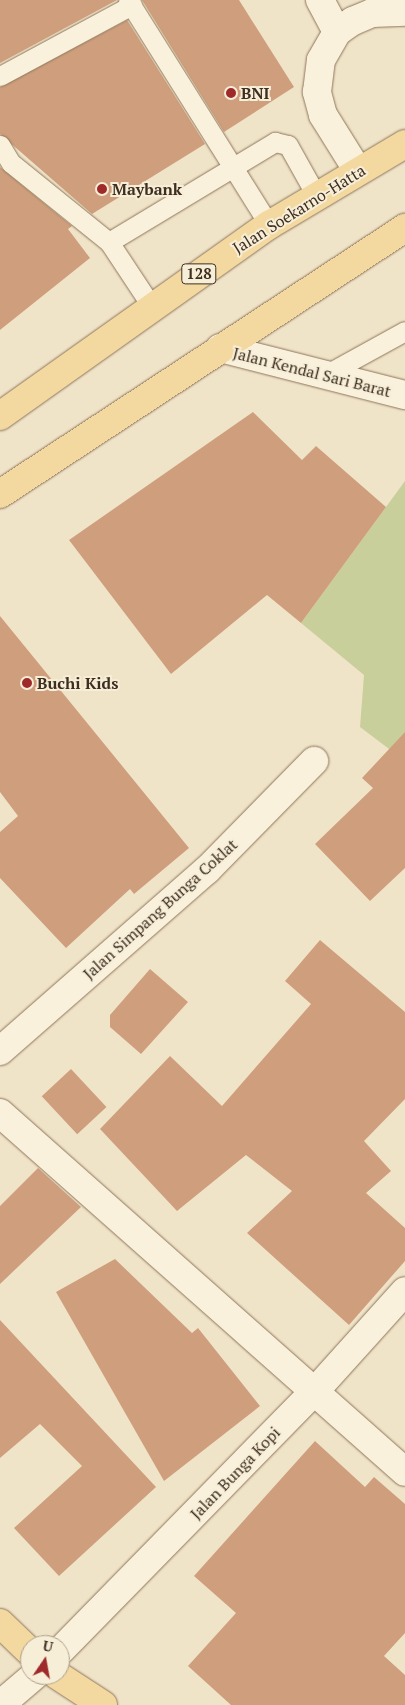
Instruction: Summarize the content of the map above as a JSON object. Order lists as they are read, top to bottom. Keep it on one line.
{"streets":{"main road":["Jalan Soekarno-Hatta","128"],"street":["Jalan Kendal Sari Barat","Jalan Simpang Bunga Coklat","Jalan Bunga Kopi"]},"places":["BNI","Maybank","Buchi Kids"],"north":"top"}
